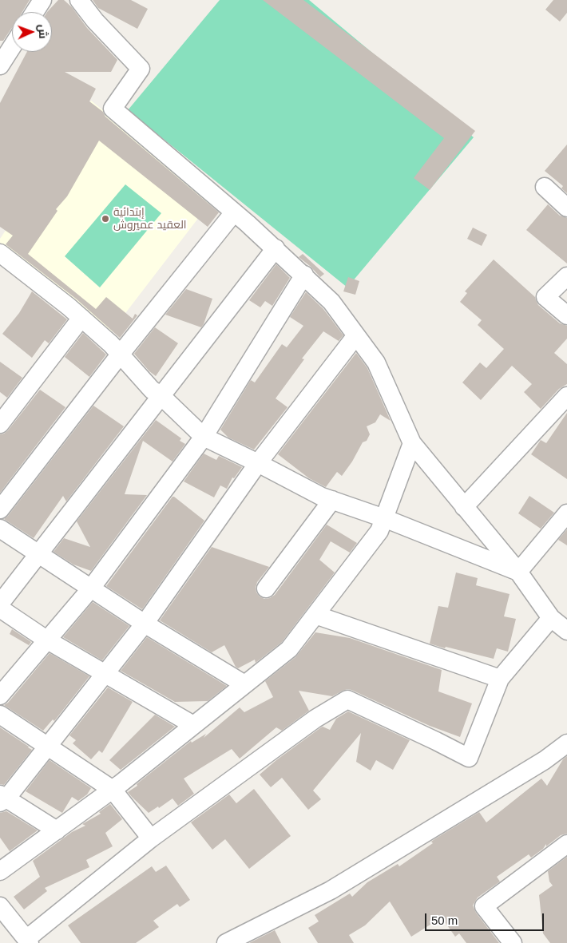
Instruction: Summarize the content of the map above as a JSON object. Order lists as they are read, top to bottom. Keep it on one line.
{"places":["إبتدائية العقيد عميروش"],"scale_bar":"50 m","north":"right"}
